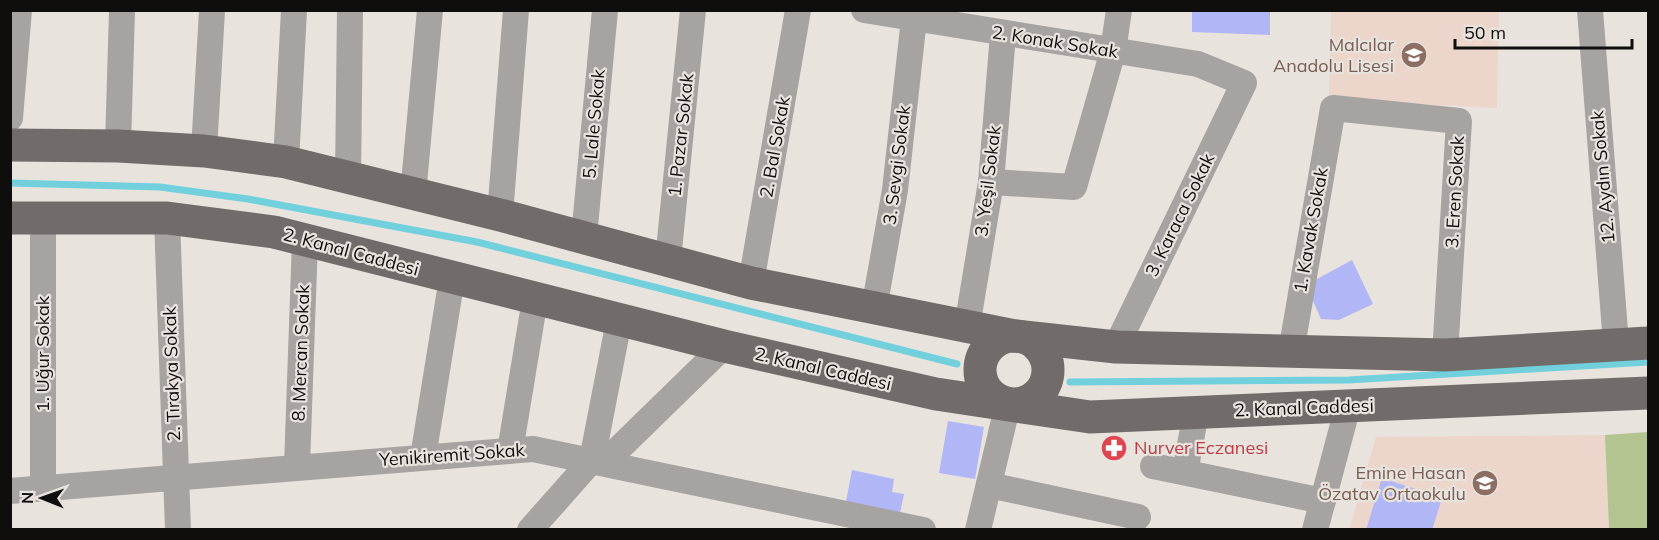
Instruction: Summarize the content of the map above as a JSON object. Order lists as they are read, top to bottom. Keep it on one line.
{"streets":{"main road":["2. Kanal Caddesi"],"street":["2. Konak Sokak","5. Lale Sokak","1. Pazar Sokak","2. Bal Sokak","3. Sevgi Sokak","12. Aydın Sokak","3. Yeşil Sokak","3. Eren Sokak","3. Karaca Sokak","1. Kavak Sokak","8. Mercan Sokak","1. Uğur Sokak","2. Tırakya Sokak","Yenikiremit Sokak"]},"crossings":[["2. Konak Sokak","3. Sevgi Sokak"],["2. Konak Sokak","3. Yeşil Sokak"],["2. Konak Sokak","3. Karaca Sokak"],["3. Eren Sokak","1. Kavak Sokak"],["2. Kanal Caddesi","8. Mercan Sokak"],["2. Kanal Caddesi","1. Uğur Sokak"],["2. Kanal Caddesi","2. Tırakya Sokak"],["8. Mercan Sokak","Yenikiremit Sokak"],["1. Uğur Sokak","Yenikiremit Sokak"],["2. Tırakya Sokak","Yenikiremit Sokak"]],"places":{"school or university":["Malcılar Anadolu Lisesi","Emine Hasan Özatav Ortaokulu"],"pharmacy":["Nurver Eczanesi"]},"scale_bar":"50 m","north":"left"}
